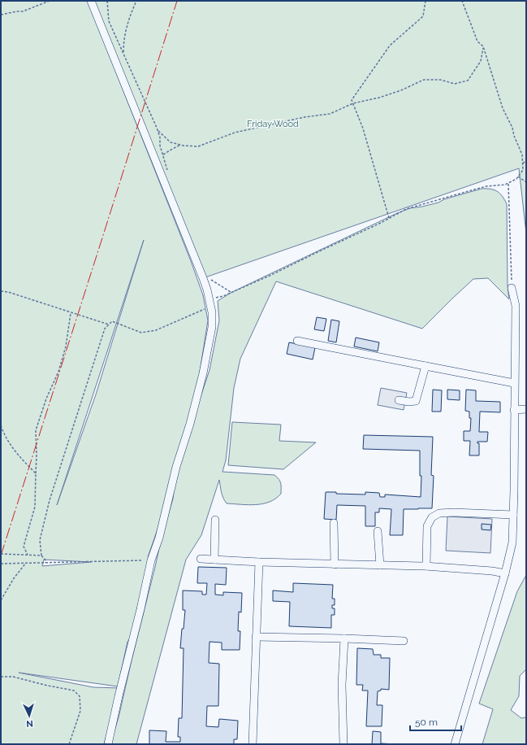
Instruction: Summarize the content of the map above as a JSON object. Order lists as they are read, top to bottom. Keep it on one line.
{"parks":["Friday Wood"],"scale_bar":"50 m","north":"bottom"}
